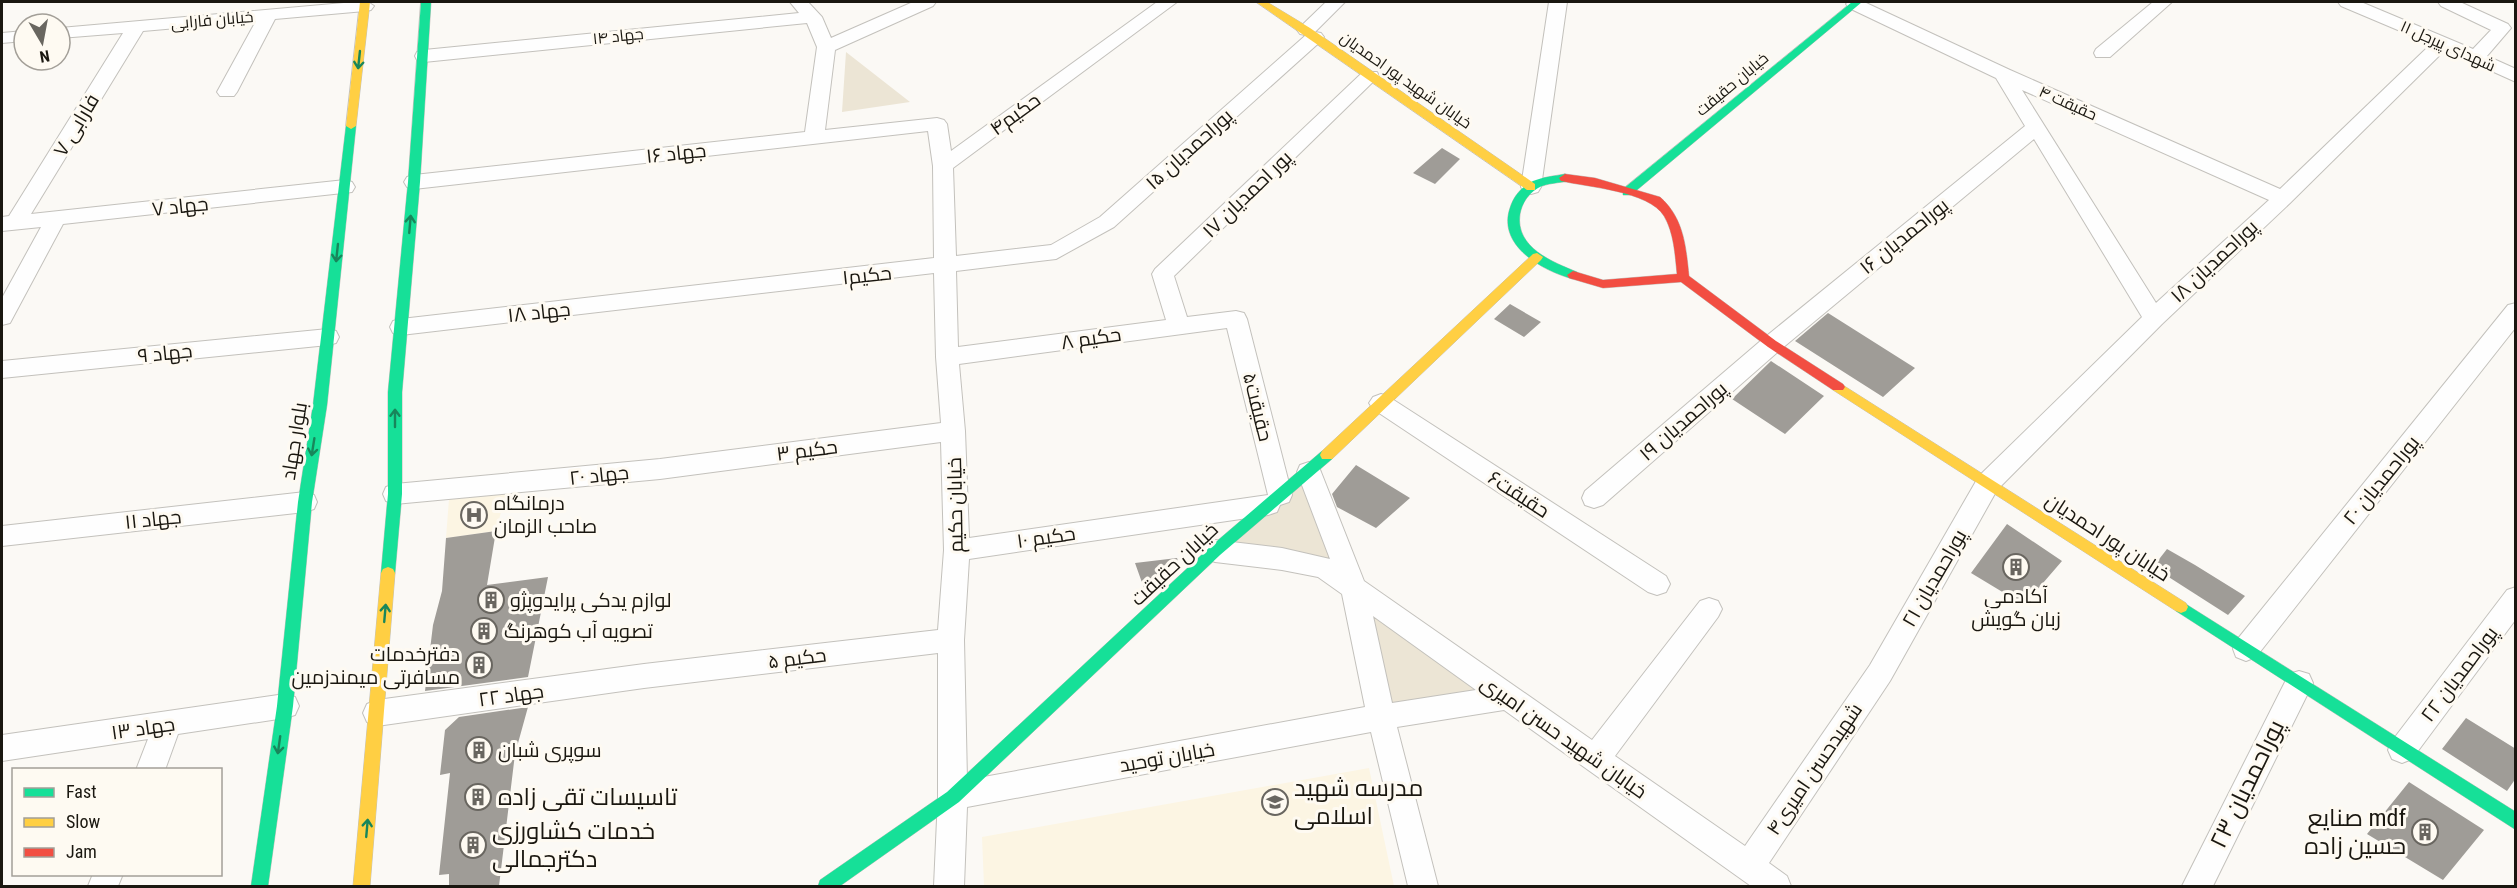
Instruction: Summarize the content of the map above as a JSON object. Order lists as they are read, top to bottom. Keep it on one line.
{"streets":{"street":["خیابان فارابی","جهاد ۱۴","شهدای پیرجل ۱۱","خیابان شهید پور احمدیان","خیابان حقیقت","حقیقت ۴","حکیم۴","فارابی ۷","پوراحمدیان ۱۵","جهاد ۱۶","پور احمدیان ۱۷","جهاد ۷","پوراحمدیان ۱۶","پوراحمدیان ۱۸","حکیم۱","جهاد ۱۸","حکیم ۸","جهاد ۹","حقیقت۵","پوراحمدیان ۱۹","بلوار جهاد","حکیم ۳","جهاد ۲۰","پوراحمدیان ۲۰","حقیقت۶","خیابان حکیم","جهاد ۱۱","حکیم ۱۰","خیابان پور احمدیان","پوراحمدیان ۲۱","حکیم ۵","پوراحمدیان ۲۲","جهاد ۲۲","جهاد ۱۳","خیابان شهید حسن امیری","خیابان توحید","شهیدحسن امیری۴","پوراحمدیان ۲۳"]},"crossings":[["خیابان فارابی","فارابی ۷"],["خیابان فارابی","بلوار جهاد"],["شهدای پیرجل ۱۱","پوراحمدیان ۱۸"],["خیابان شهید پور احمدیان","پوراحمدیان ۱۵"],["خیابان شهید پور احمدیان","پور احمدیان ۱۷"],["خیابان حقیقت","حقیقت ۴"],["خیابان حقیقت","حقیقت۵"],["خیابان حقیقت","حقیقت۶"],["خیابان حقیقت","خیابان حکیم"],["خیابان حقیقت","حکیم ۱۰"],["خیابان حقیقت","خیابان شهید حسن امیری"],["خیابان حقیقت","خیابان توحید"],["حقیقت ۴","پوراحمدیان ۱۸"],["حکیم۴","خیابان حکیم"],["فارابی ۷","جهاد ۷"],["پوراحمدیان ۱۵","حکیم۱"],["جهاد ۱۶","خیابان حکیم"],["پور احمدیان ۱۷","حکیم ۸"],["جهاد ۷","بلوار جهاد"],["پوراحمدیان ۱۶","پوراحمدیان ۱۹"],["پوراحمدیان ۱۶","خیابان پور احمدیان"],["پوراحمدیان ۱۸","خیابان پور احمدیان"],["پوراحمدیان ۱۸","پوراحمدیان ۲۱"],["حکیم۱","جهاد ۱۸"],["حکیم۱","خیابان حکیم"],["حکیم ۸","حقیقت۵"],["حکیم ۸","خیابان حکیم"],["جهاد ۹","بلوار جهاد"],["حقیقت۵","حکیم ۱۰"],["پوراحمدیان ۱۹","خیابان پور احمدیان"],["بلوار جهاد","جهاد ۱۱"],["بلوار جهاد","جهاد ۱۳"],["حکیم ۳","جهاد ۲۰"],["حکیم ۳","خیابان حکیم"],["پوراحمدیان ۲۰","خیابان پور احمدیان"],["خیابان حکیم","حکیم ۱۰"],["خیابان حکیم","حکیم ۵"],["خیابان حکیم","خیابان توحید"],["خیابان پور احمدیان","پوراحمدیان ۲۱"],["خیابان پور احمدیان","پوراحمدیان ۲۲"],["خیابان پور احمدیان","پوراحمدیان ۲۳"],["پوراحمدیان ۲۱","شهیدحسن امیری۴"],["حکیم ۵","جهاد ۲۲"],["خیابان شهید حسن امیری","خیابان توحید"],["خیابان شهید حسن امیری","شهیدحسن امیری۴"]],"places":{"hospital":["درمانگاه صاحب الزمان"],"building":["آکادمی زبان گویش","لوازم یدکی پرایدوپژو","تصویه آب کوهرنگ","دفترخدمات مسافرتی میمندزمین","سوپری شبان","تاسیسات تقی زاده","صنایع mdf حسین زاده","خدمات کشاورزی دکترجمالی"],"school or university":["مدرسه شهید اسلامی"]},"legend":["Fast","Slow","Jam"],"north":"bottom"}
